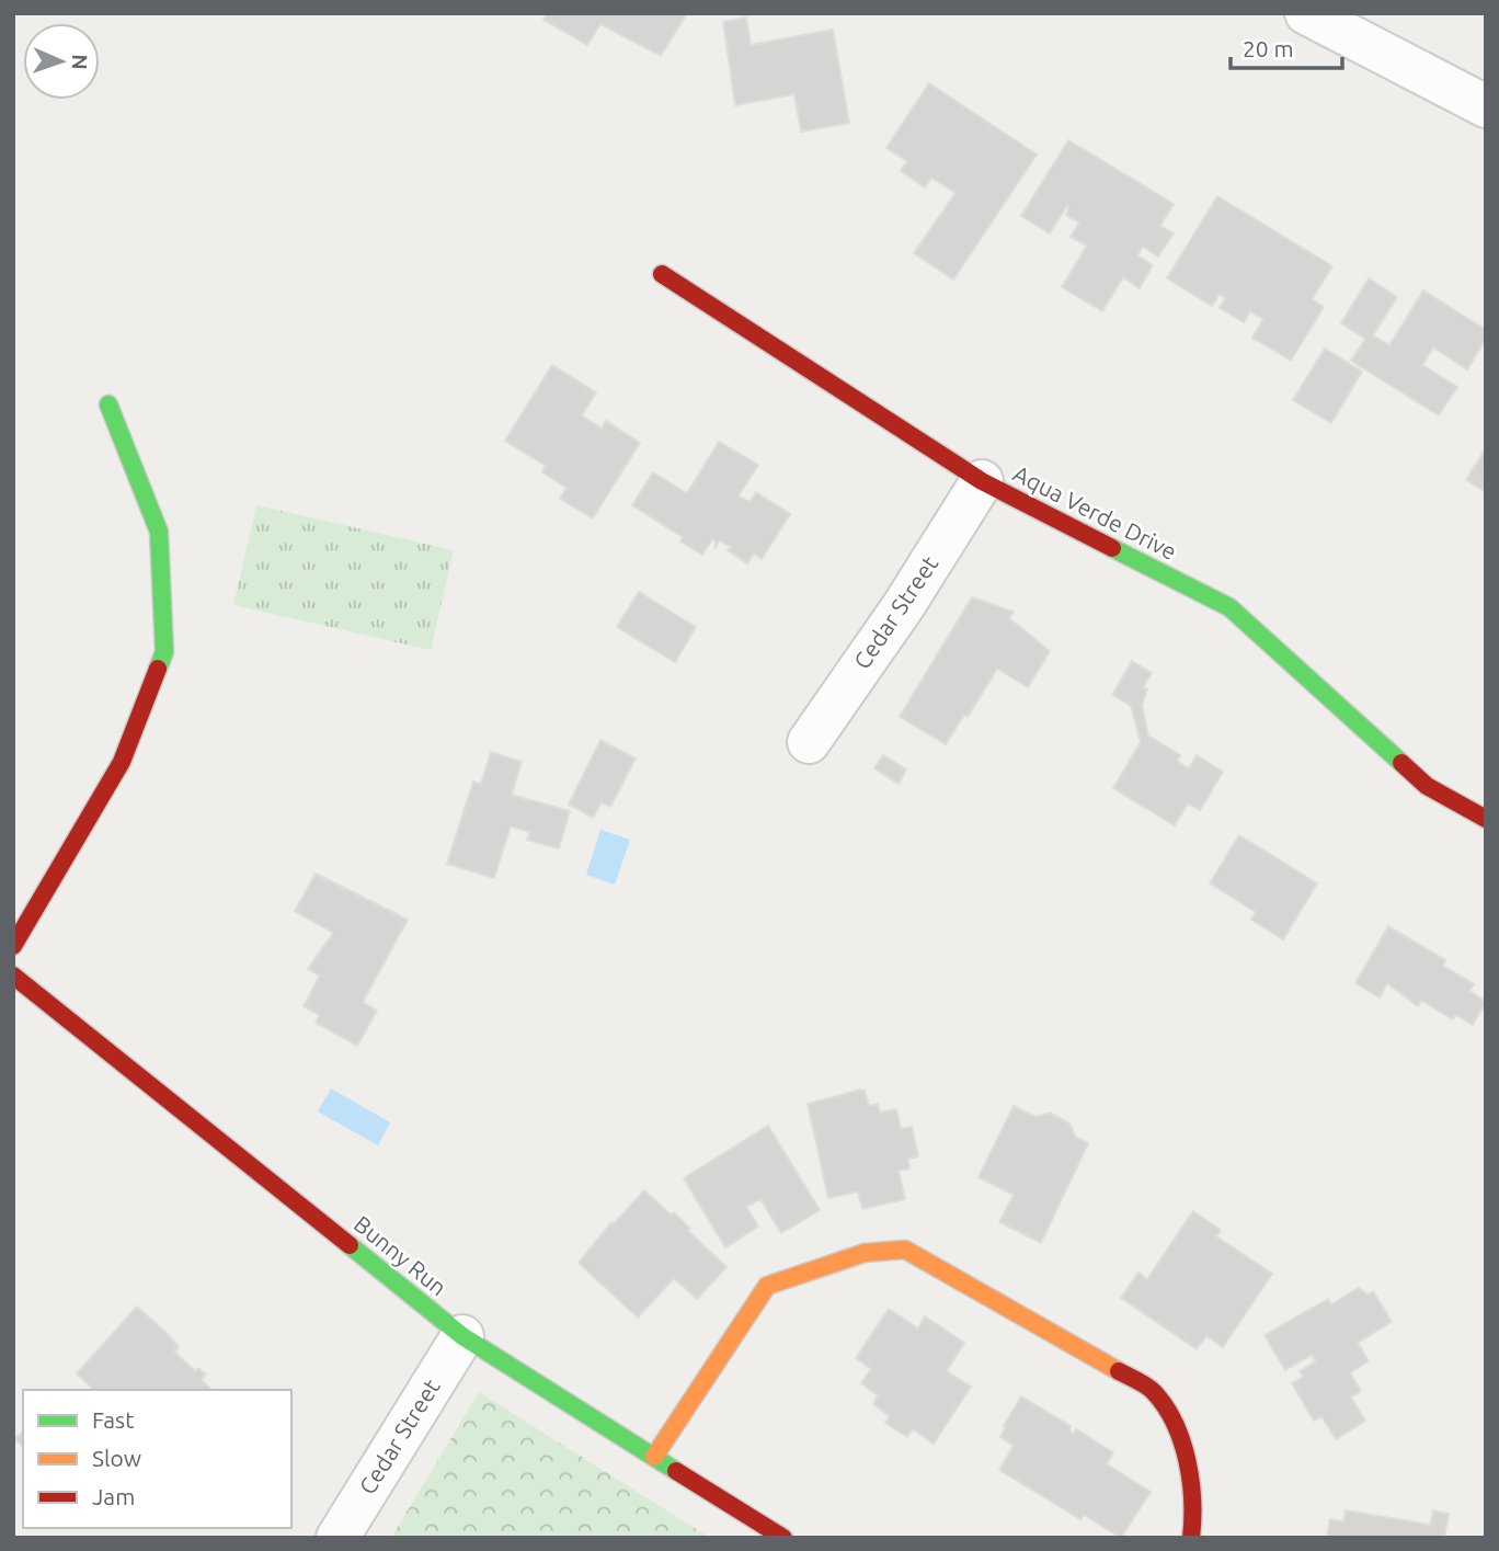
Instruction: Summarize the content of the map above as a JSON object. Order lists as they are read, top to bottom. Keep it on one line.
{"streets":{"street":["Aqua Verde Drive","Cedar Street","Bunny Run"]},"crossings":[["Aqua Verde Drive","Cedar Street"],["Cedar Street","Bunny Run"]],"legend":["Fast","Slow","Jam"],"scale_bar":"20 m","north":"right"}
